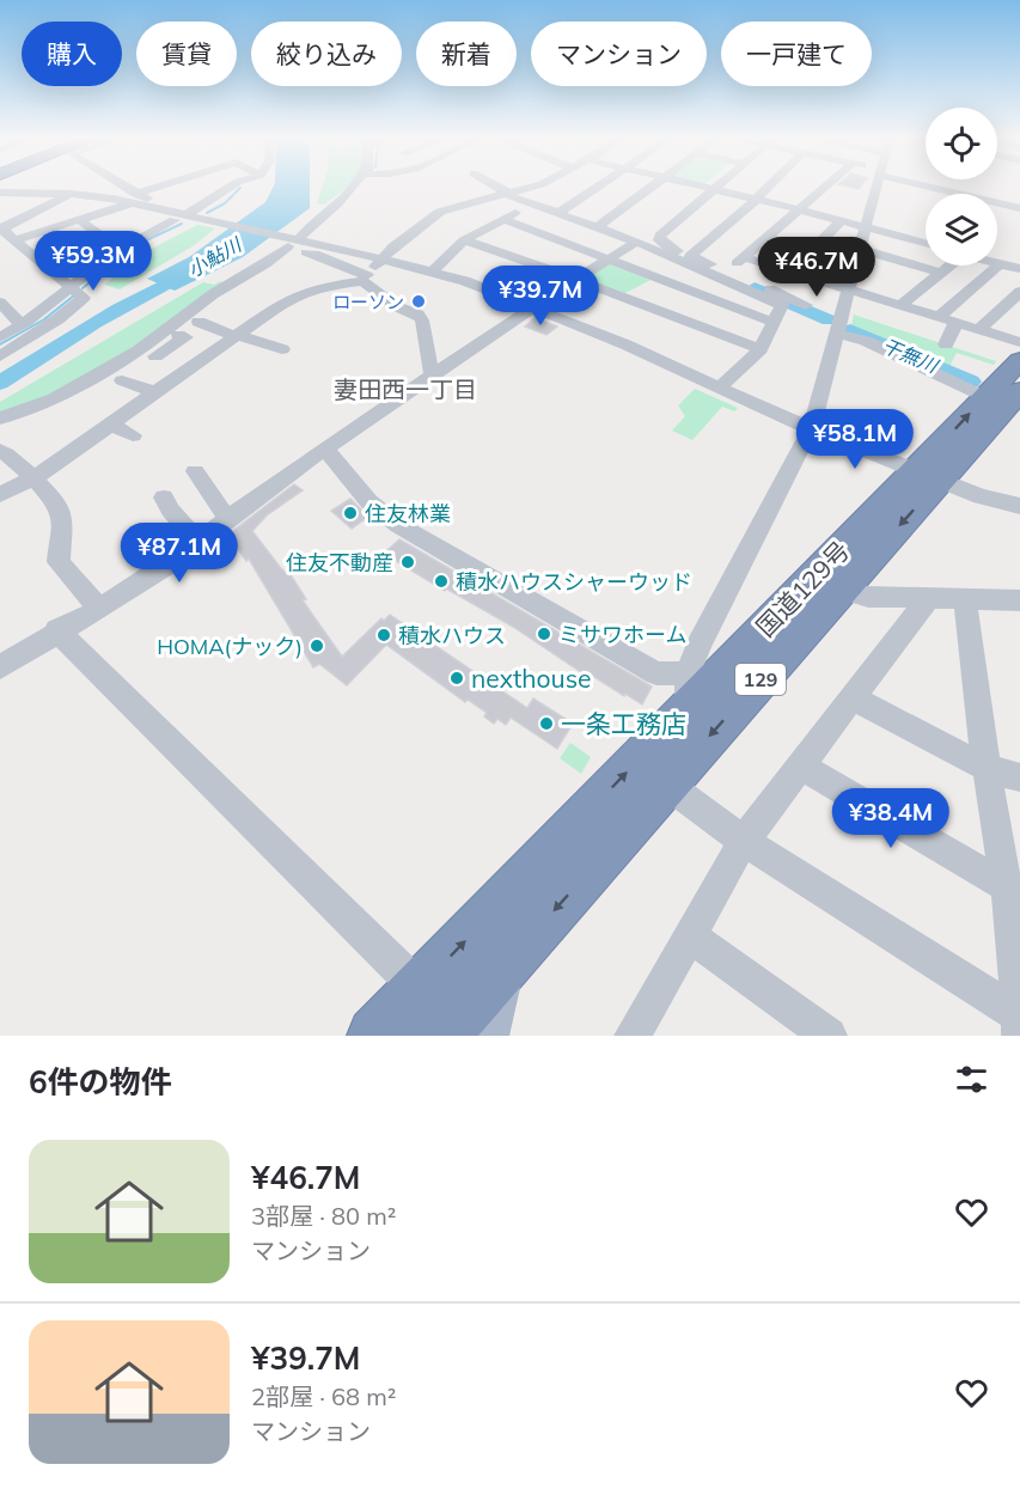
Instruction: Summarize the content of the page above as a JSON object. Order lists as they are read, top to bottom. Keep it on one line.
{"streets":{"highway":["国道129号","129"]},"districts":["妻田西一丁目"],"water":["小鮎川","干無川"],"places":["ローソン","住友林業","住友不動産","積水ハウスシャーウッド","ミサワホーム","積水ハウス","HOMA(ナック)","nexthouse","一条工務店"],"page":{"chip":["購入","賃貸","絞り込み","新着","マンション","一戸建て"],"price":["¥59.3M","¥46.7M","¥39.7M","¥58.1M","¥87.1M","¥38.4M"],"heading":"6件の物件","list":[{"name":"¥46.7M","note":"3部屋 · 80 m² · マンション"},{"name":"¥39.7M","note":"2部屋 · 68 m² · マンション"}]}}
